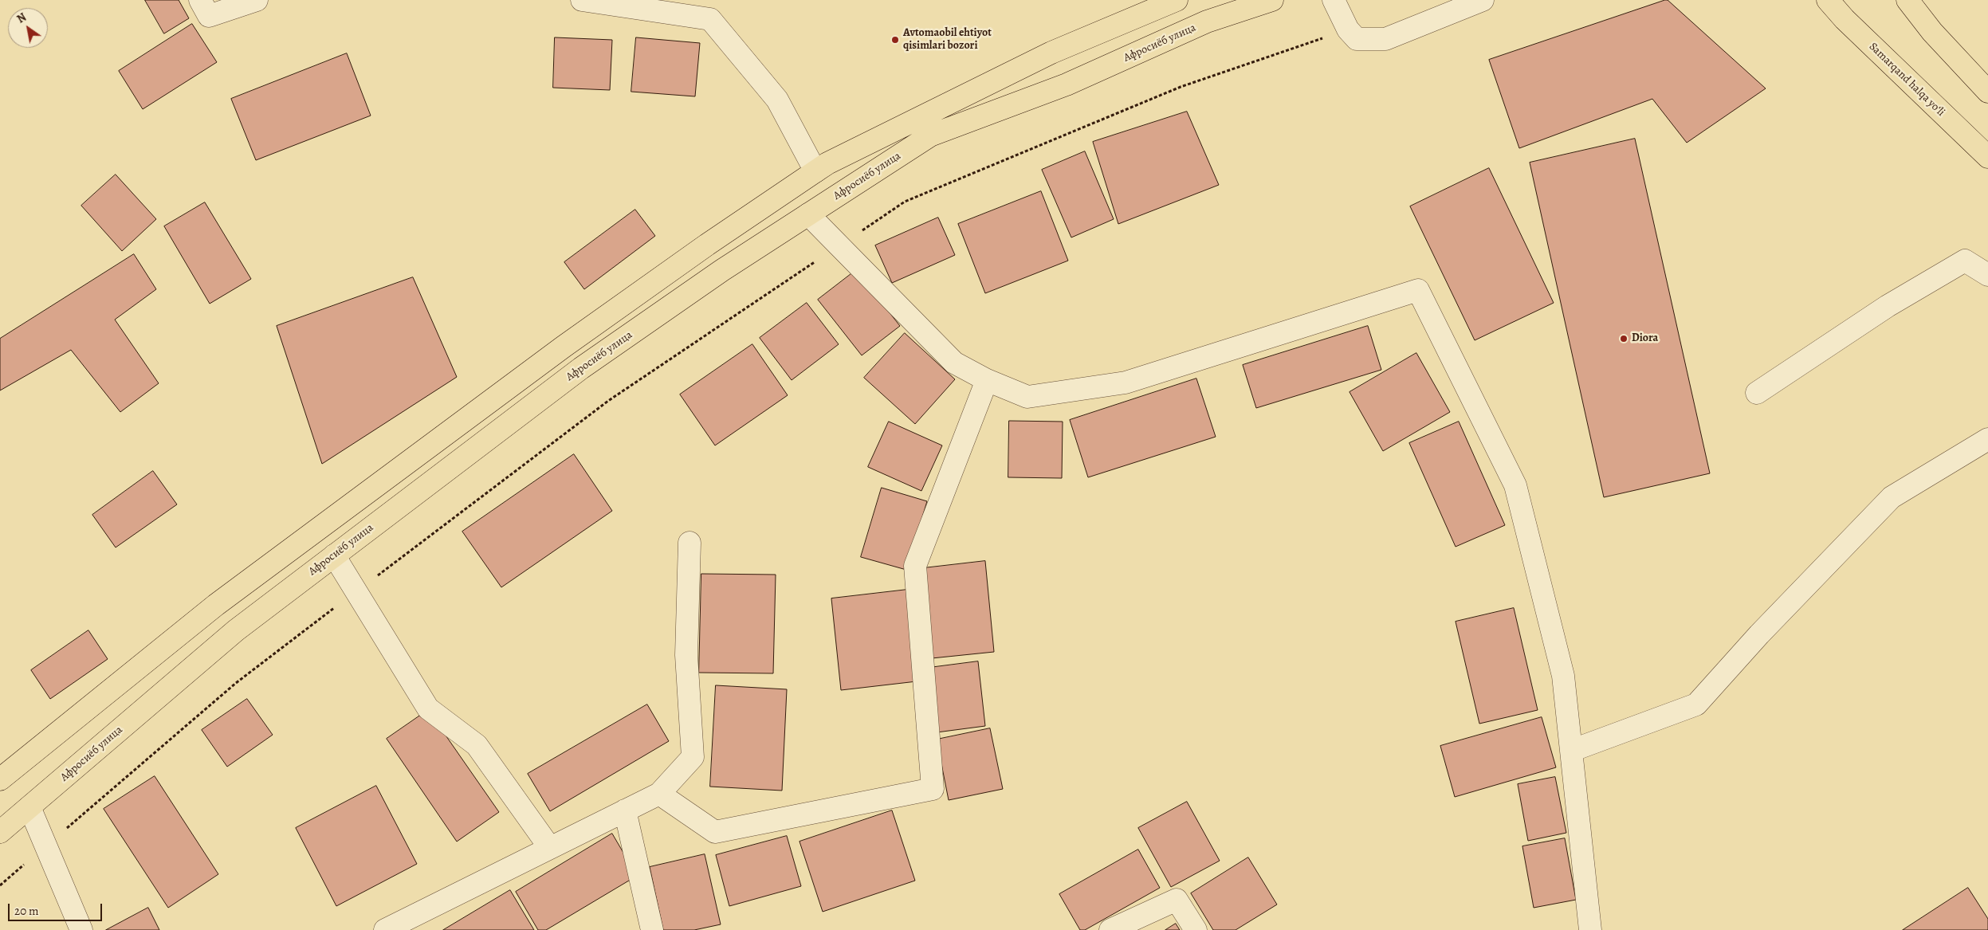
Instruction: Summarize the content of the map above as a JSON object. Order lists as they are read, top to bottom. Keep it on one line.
{"streets":{"main road":["Афросиёб улица","Samarqand halqa yoʻli"]},"places":["Avtomaobil ehtiyot qisimlari bozori","Diora"],"scale_bar":"20 m","north":"top left"}
